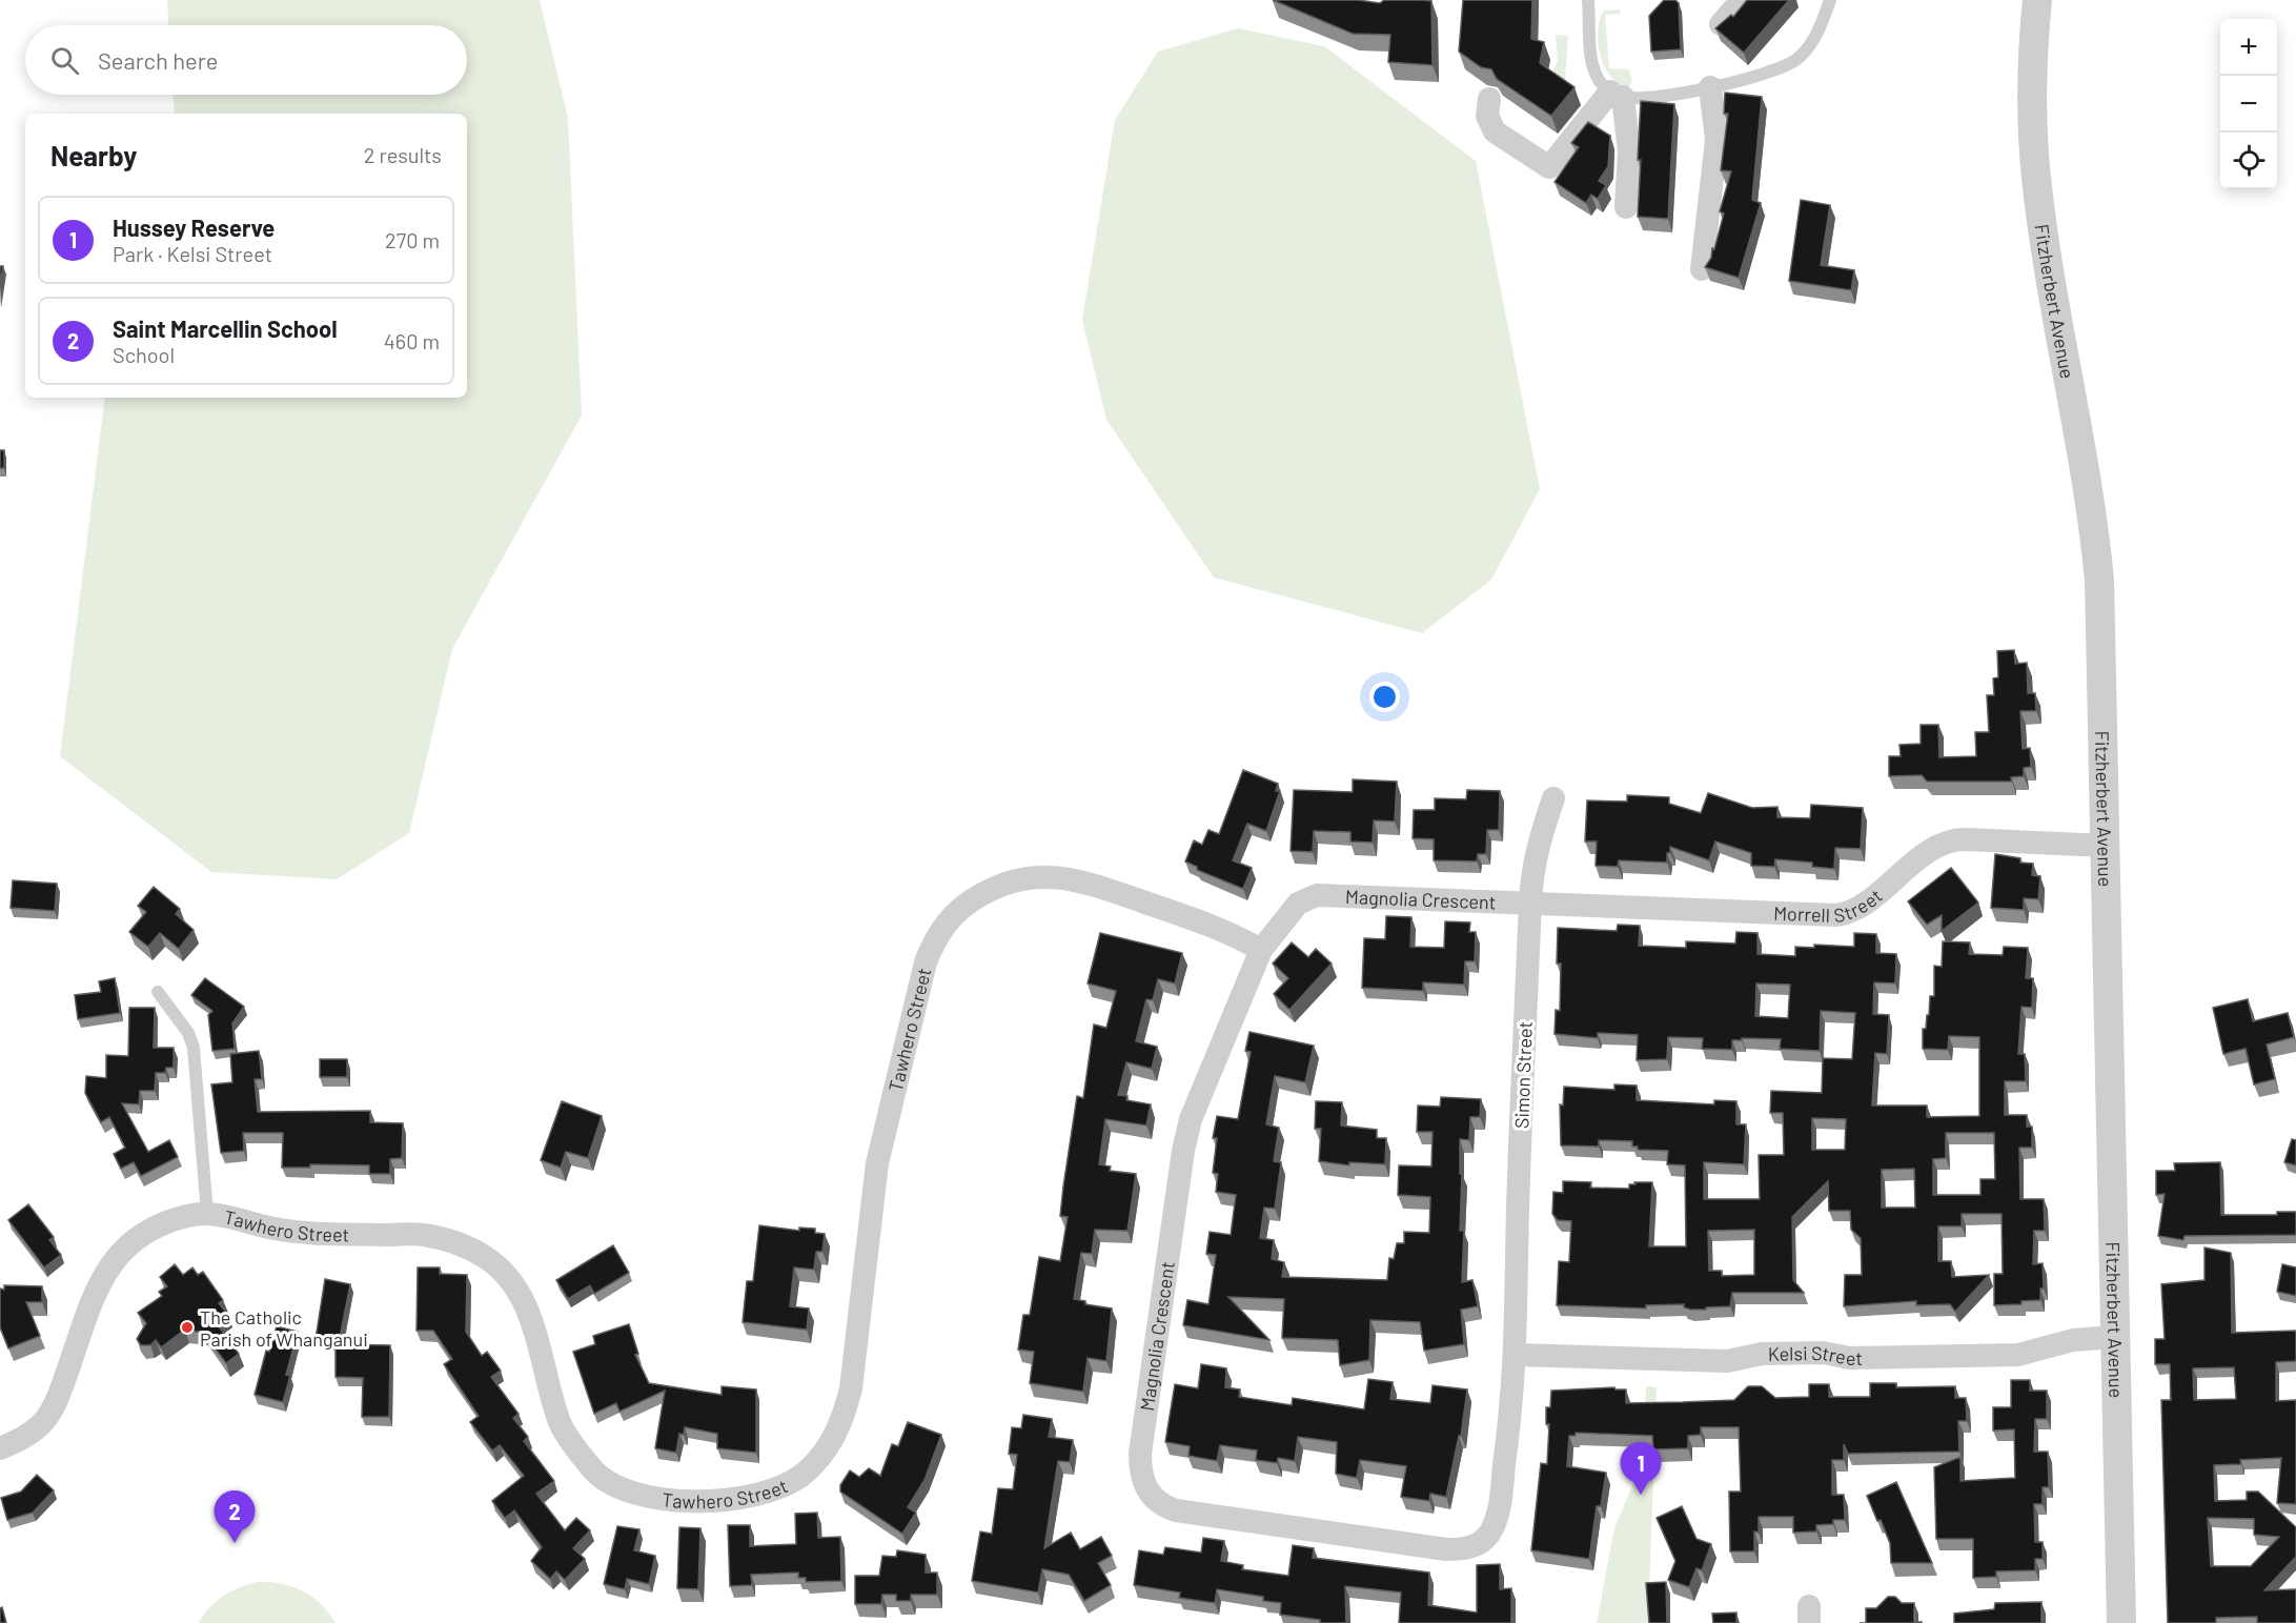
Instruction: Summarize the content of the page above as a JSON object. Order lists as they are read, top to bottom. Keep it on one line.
{"streets":{"street":["Fitzherbert Avenue","Magnolia Crescent","Morrell Street","Tawhero Street","Simon Street","Kelsi Street"]},"crossings":[["Fitzherbert Avenue","Morrell Street"],["Fitzherbert Avenue","Kelsi Street"],["Magnolia Crescent","Morrell Street"],["Magnolia Crescent","Tawhero Street"],["Magnolia Crescent","Simon Street"],["Magnolia Crescent","Kelsi Street"],["Morrell Street","Simon Street"],["Simon Street","Kelsi Street"]],"places":["The Catholic Parish of Whanganui"],"page":{"map_buttons":["+","−"],"search":"Search here","heading":["Nearby","2 results"],"list":[{"mark":"1","name":"Hussey Reserve","note":"Park · Kelsi Street","value":"270 m"},{"mark":"2","name":"Saint Marcellin School","note":"School","value":"460 m"}],"pins":["1","2"]}}
